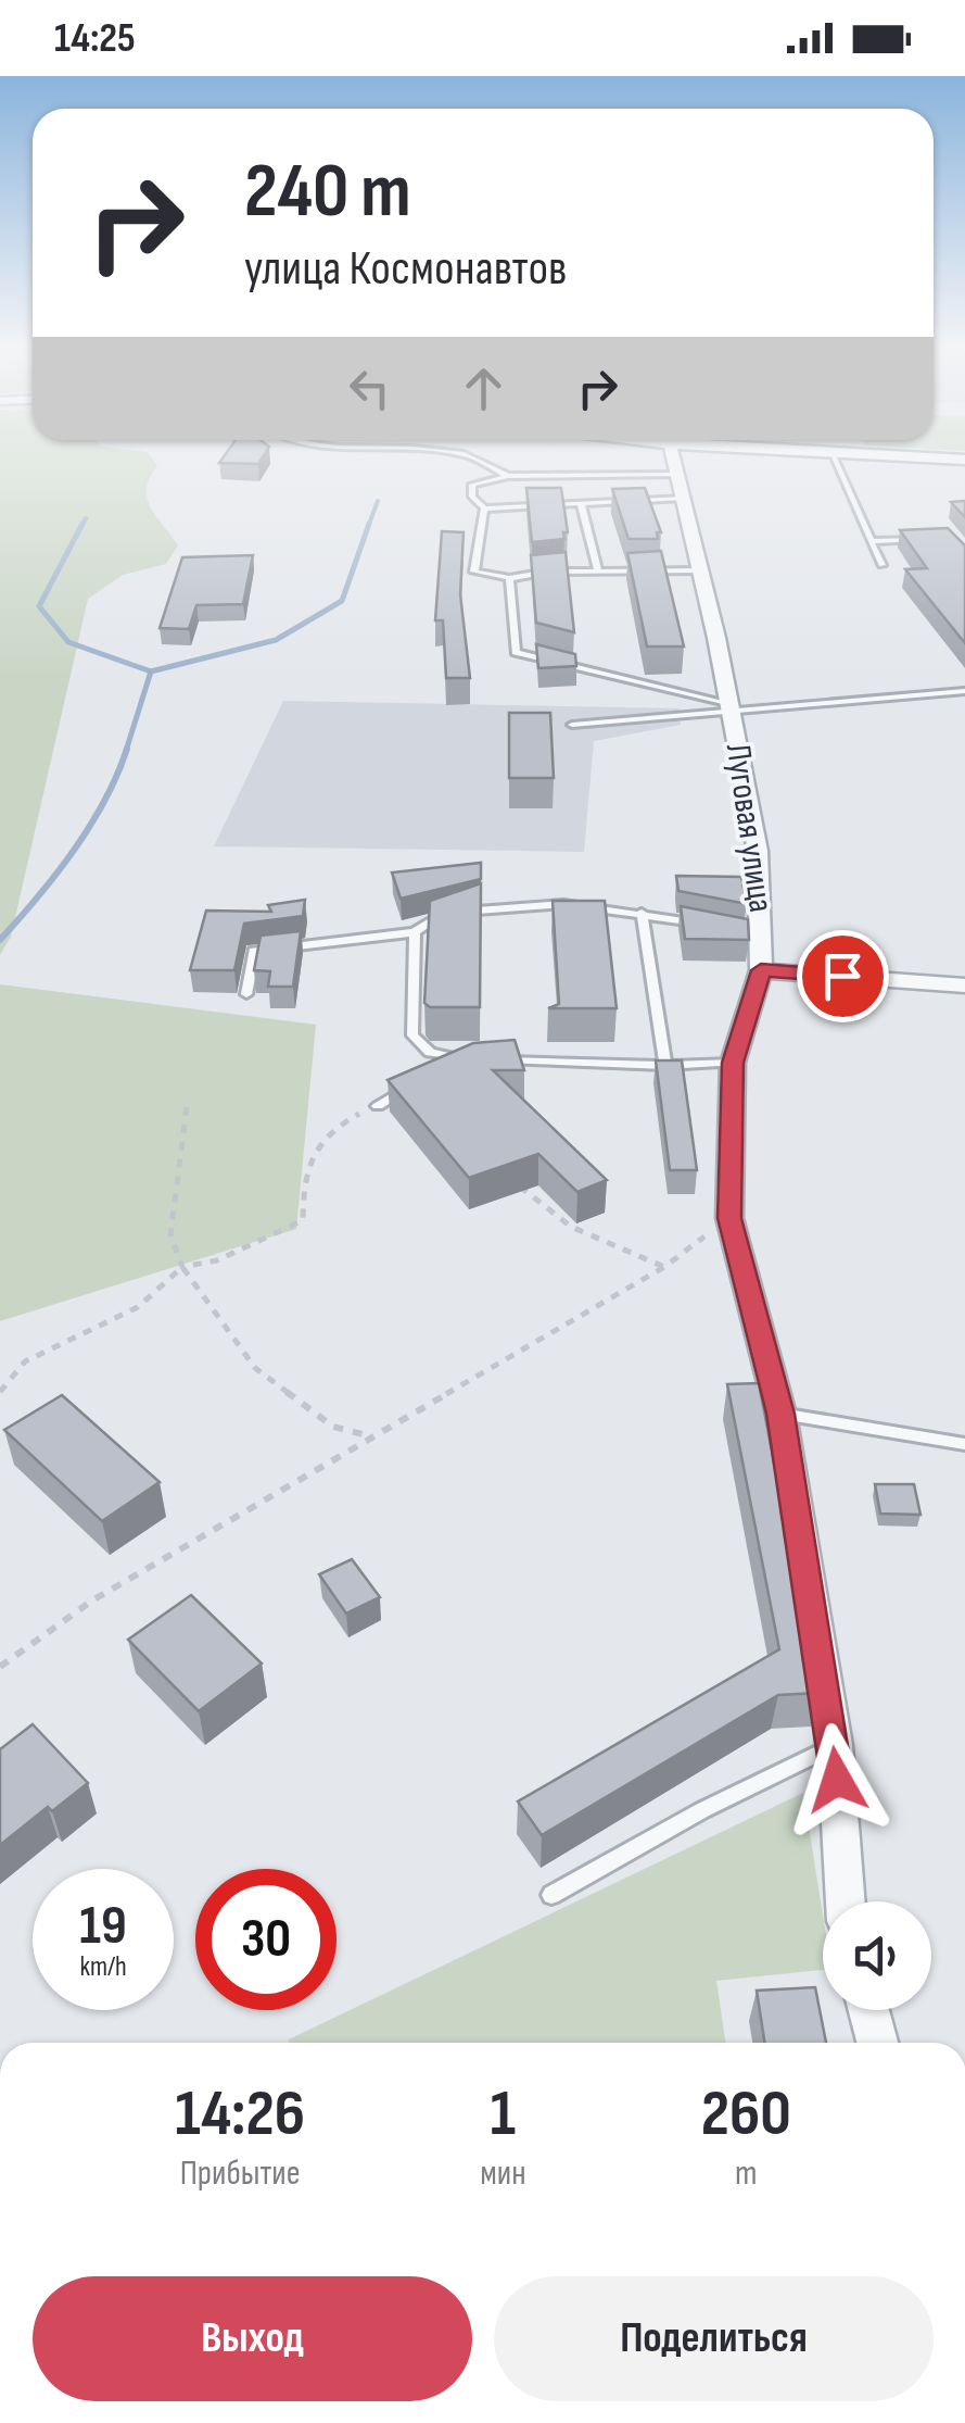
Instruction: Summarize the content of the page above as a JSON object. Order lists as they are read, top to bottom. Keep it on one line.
{"streets":{"street":["Луговая улица"]},"page":{"status":"14:25","turn":["240 m","улица Космонавтов"],"speed":"19 km/h","limit":"30","eta":["14:26","Прибытие","1","мин","260","m"],"buttons":["Выход","Поделиться"]}}
